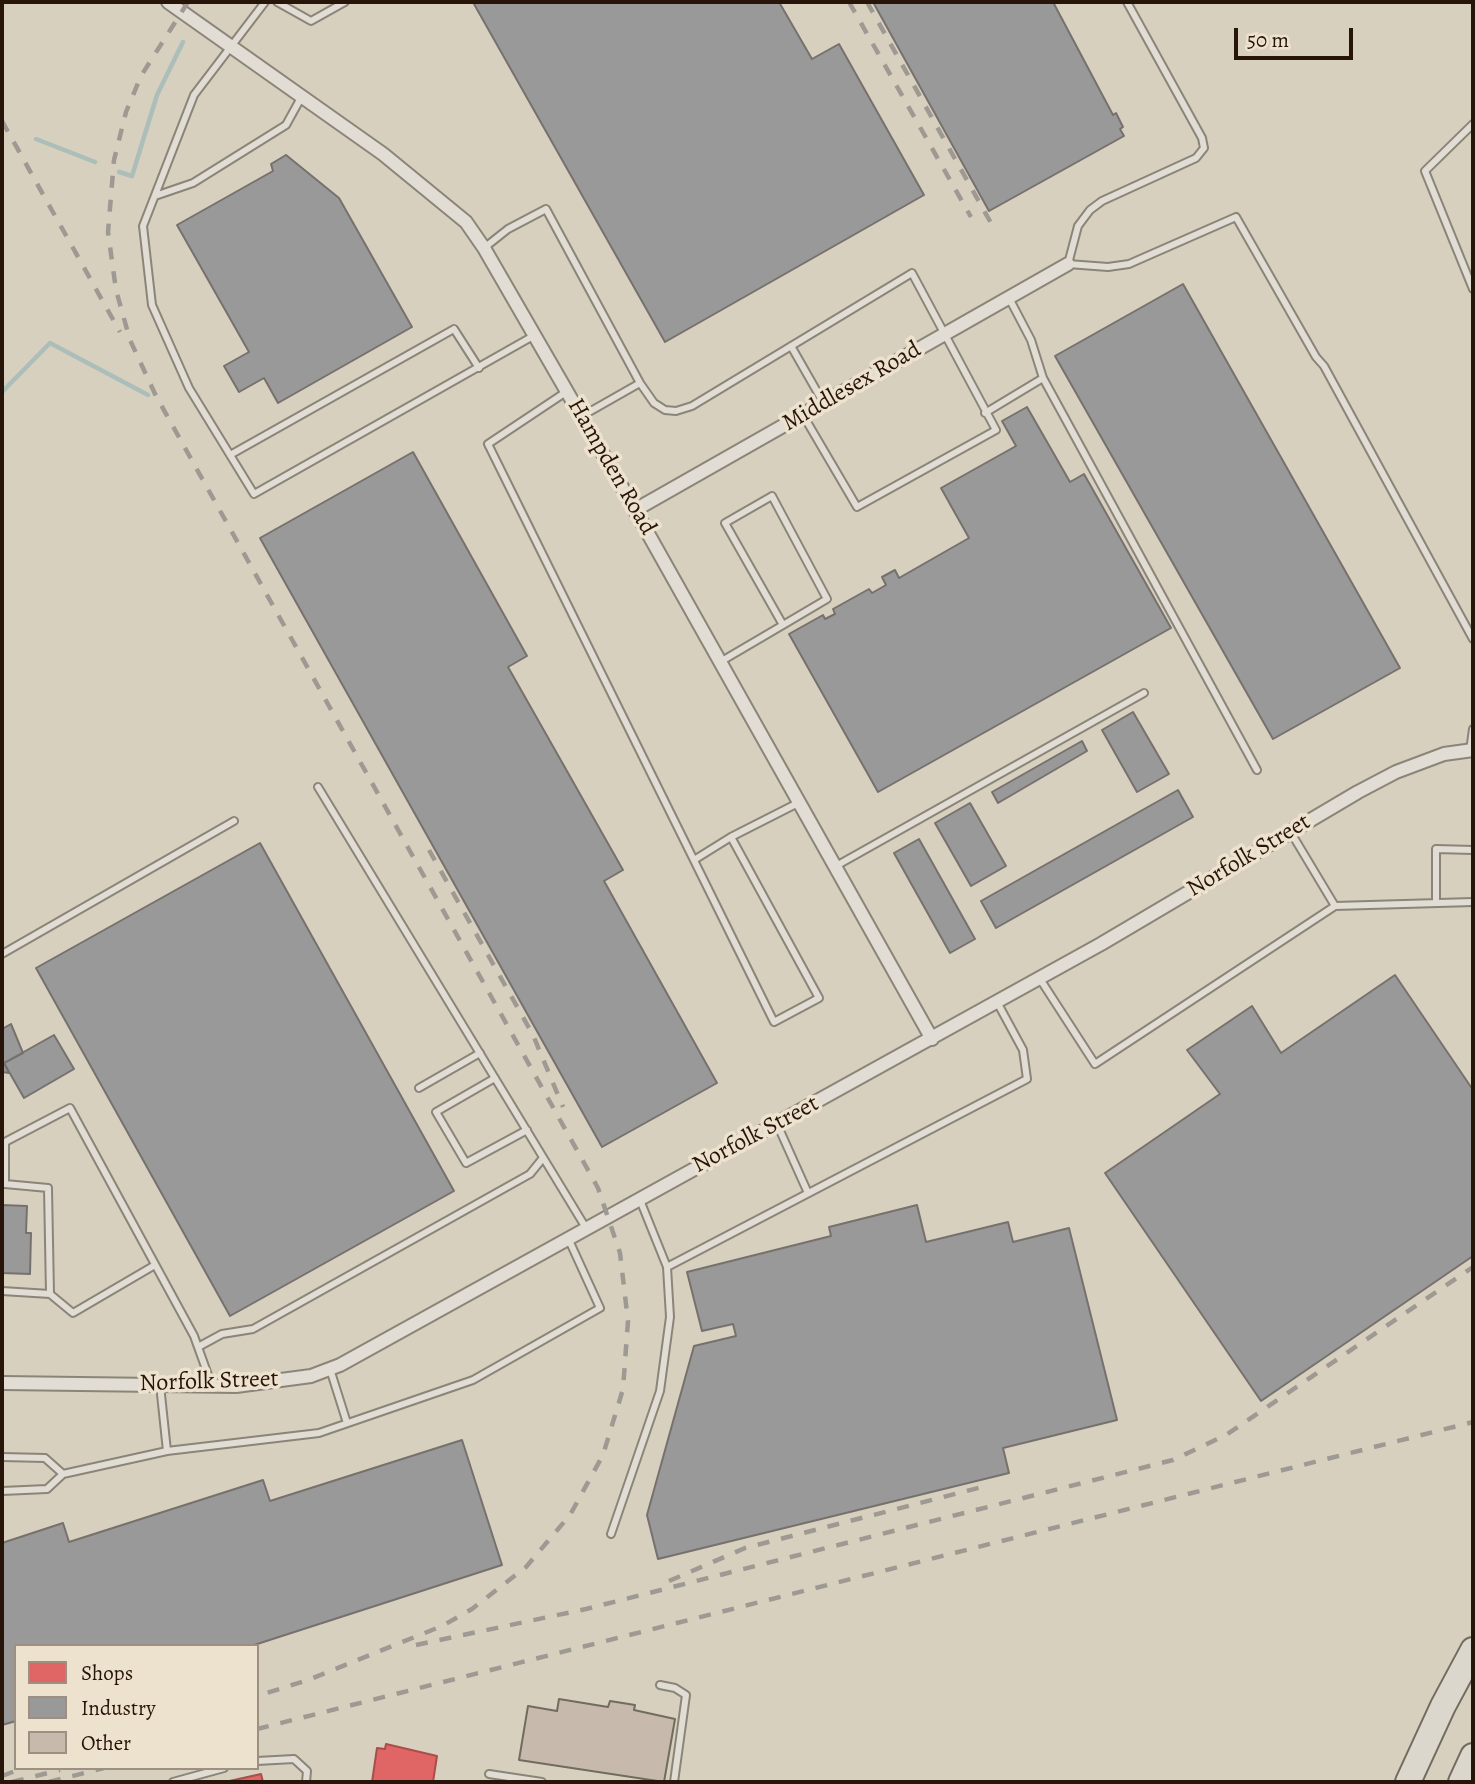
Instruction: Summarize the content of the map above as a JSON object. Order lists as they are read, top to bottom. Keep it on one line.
{"streets":{"street":["Middlesex Road","Hampden Road","Norfolk Street"]},"crossings":[["Middlesex Road","Hampden Road"],["Hampden Road","Norfolk Street"]],"legend":["Shops","Industry","Other"],"scale_bar":"50 m"}
